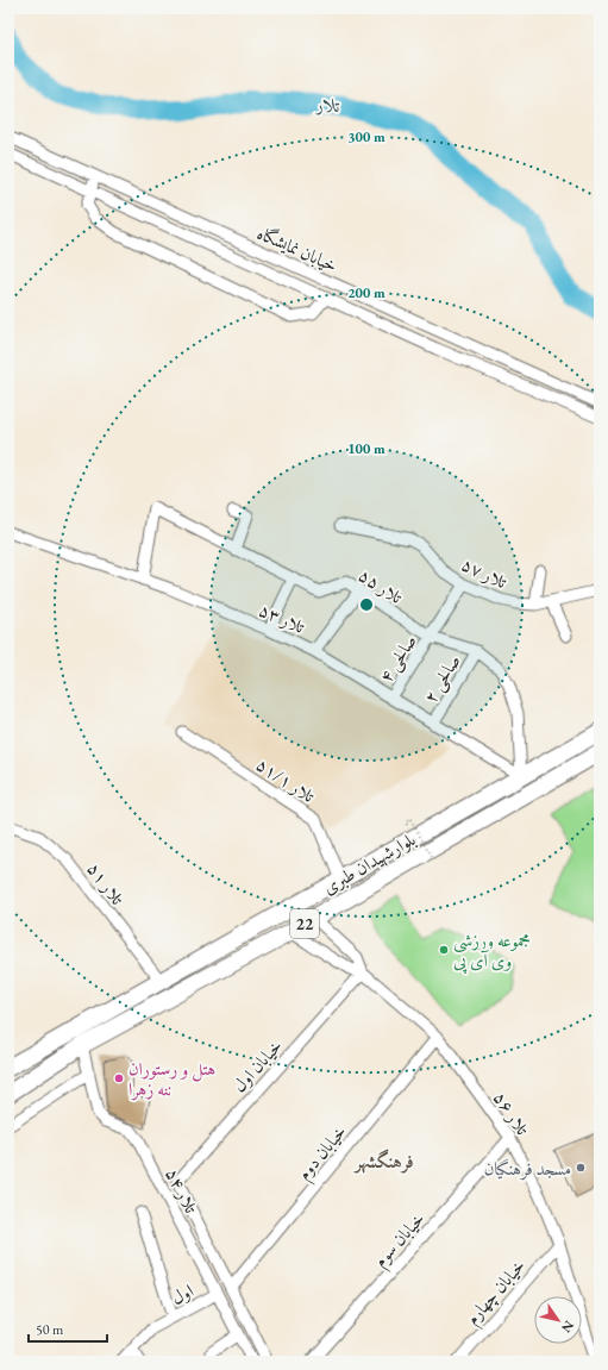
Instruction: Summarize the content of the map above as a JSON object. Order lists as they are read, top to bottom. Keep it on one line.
{"streets":{"highway":["بلوارشهیدان طبری","22"],"street":["خیابان نمایشگاه","تلار ۵۷","تلار ۵۵","تلار ۵۳","صالحی ۴","صالحی ۲","تلار ۵۱/۱","تلار ۵۱","خیابان اول","تلار ۵۶","خیابان دوم","تلار ۵۴","خیابان سوم","خیابان چهارم","اول"]},"crossings":[["تلار ۵۷","صالحی ۴"],["تلار ۵۵","تلار ۵۳"],["تلار ۵۵","صالحی ۴"],["تلار ۵۵","صالحی ۲"],["تلار ۵۵","بلوارشهیدان طبری"],["تلار ۵۳","صالحی ۴"],["تلار ۵۳","صالحی ۲"],["تلار ۵۳","بلوارشهیدان طبری"],["تلار ۵۱/۱","بلوارشهیدان طبری"],["بلوارشهیدان طبری","تلار ۵۱"],["بلوارشهیدان طبری","تلار ۵۴"],["خیابان اول","تلار ۵۶"],["خیابان اول","خیابان دوم"],["تلار ۵۶","خیابان دوم"],["تلار ۵۶","خیابان سوم"],["تلار ۵۶","خیابان چهارم"],["تلار ۵۴","اول"]],"districts":["فرهنگشهر"],"water":["تلار"],"places":["مجموعه ورزشی وی آی پی","هتل و رستوران ننه زهرا","مسجد فرهنگیان"],"scale_bar":"50 m","north":"bottom right","rings":["300 m","200 m","100 m"]}
